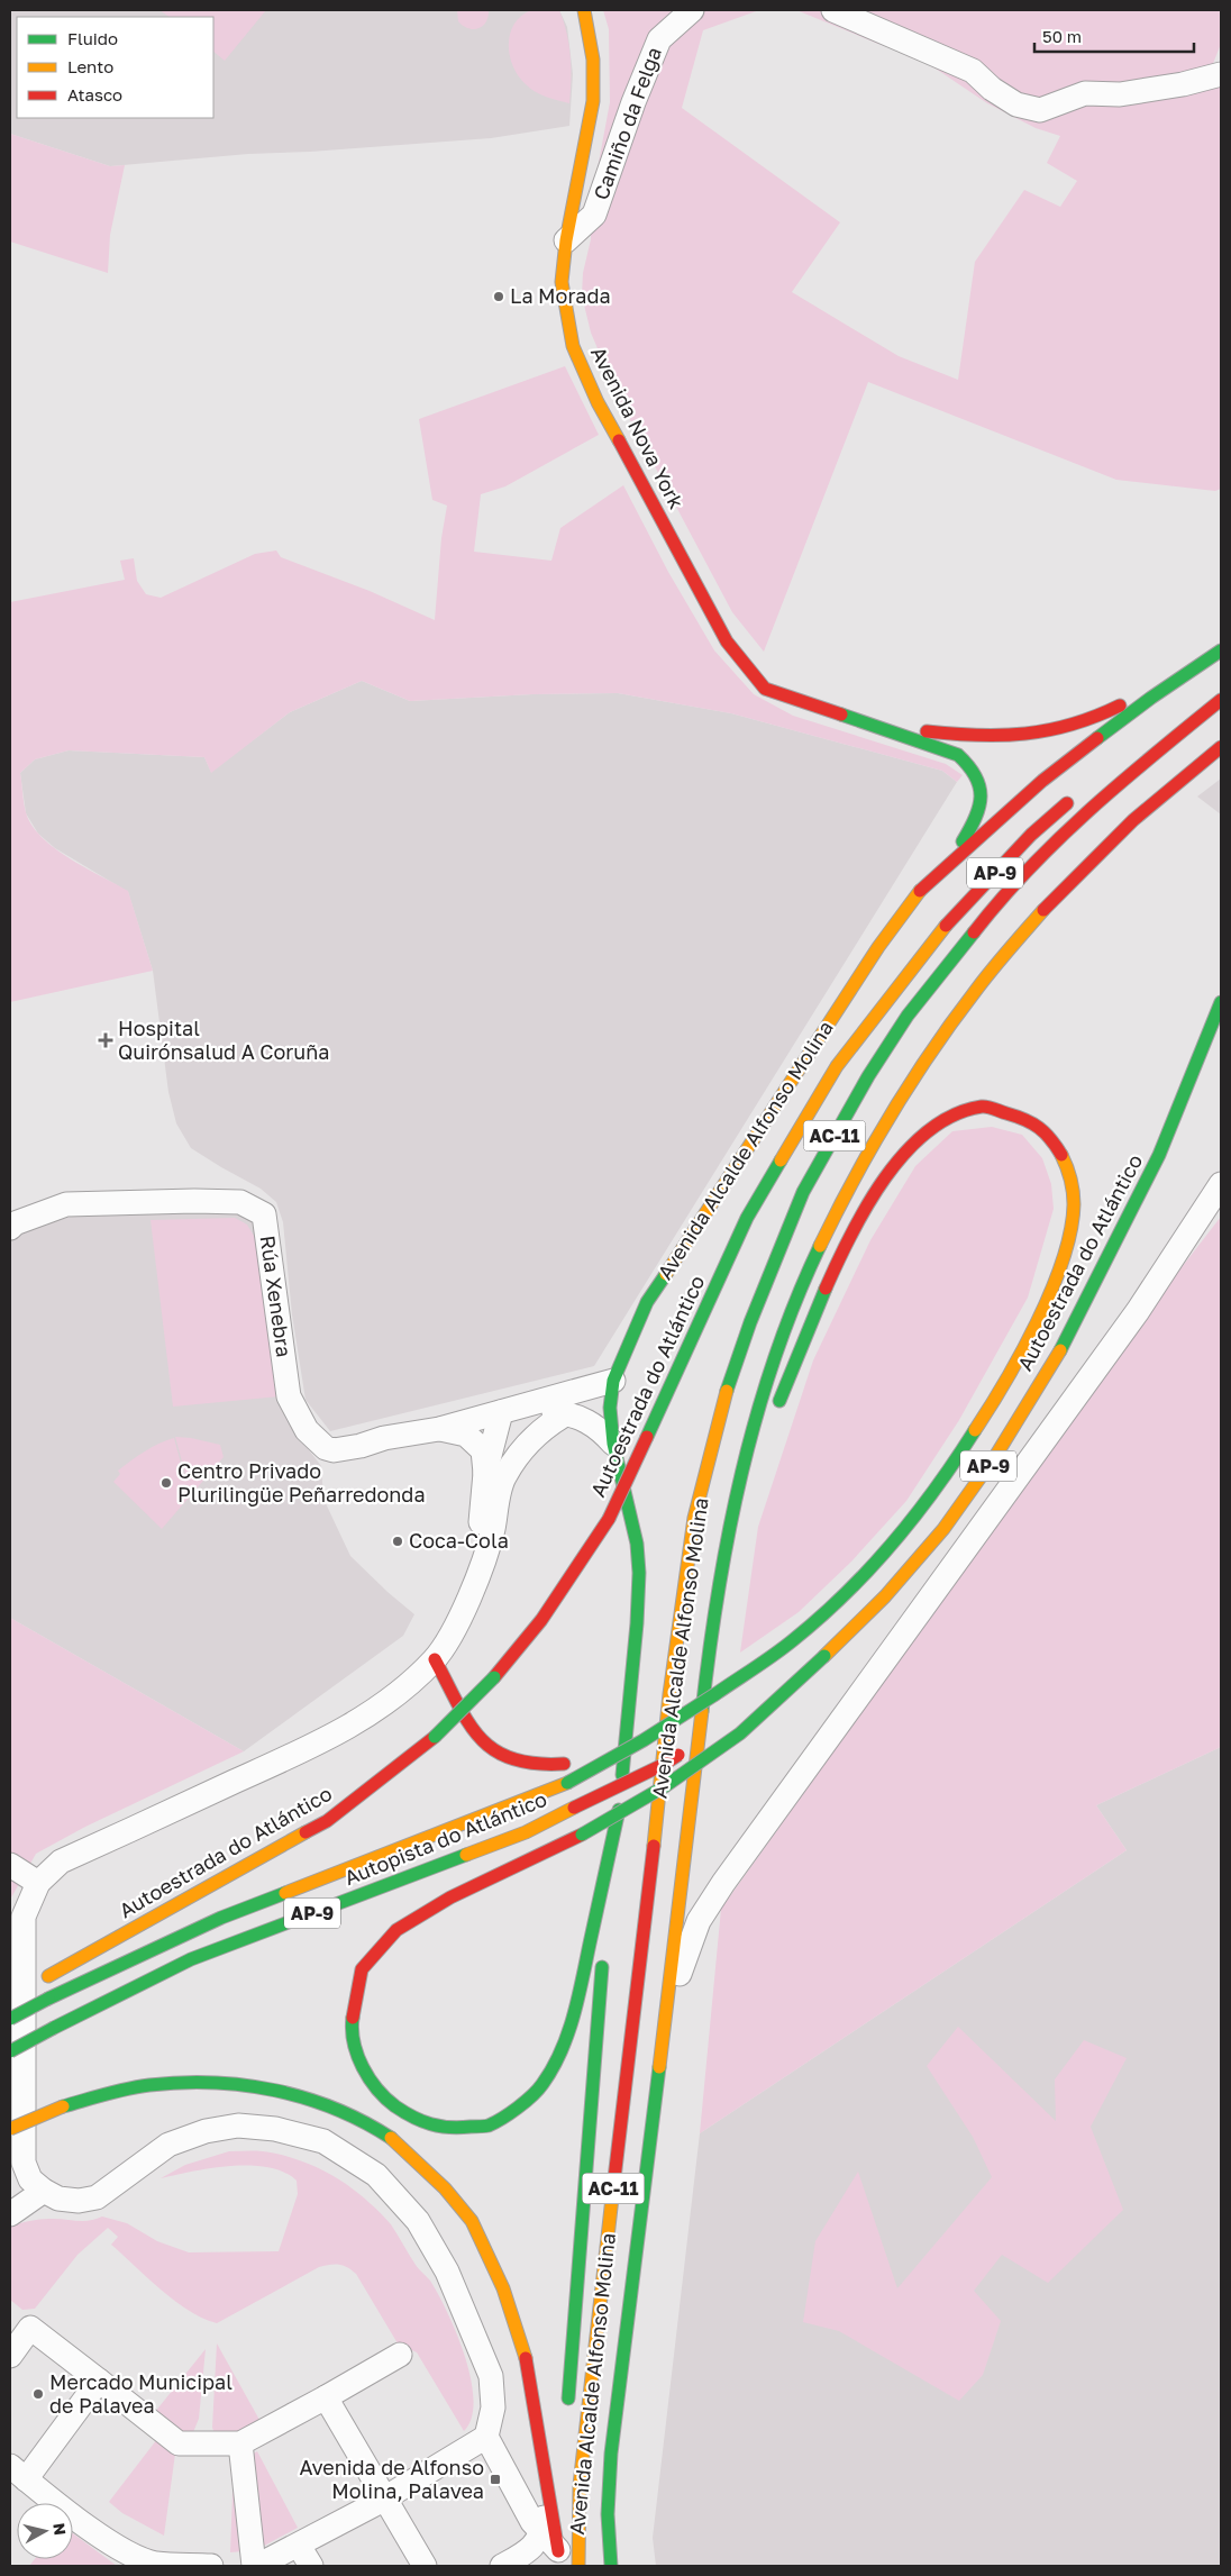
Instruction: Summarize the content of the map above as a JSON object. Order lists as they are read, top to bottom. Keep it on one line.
{"streets":{"main road":["Avenida Nova York","AP-9","AC-11","Avenida Alcalde Alfonso Molina","Autoestrada do Atlántico","Autopista do Atlántico"],"street":["Camiño da Felga","Rúa Xenebra"]},"crossings":[["Camiño da Felga","Avenida Nova York"],["Avenida Alcalde Alfonso Molina","Rúa Xenebra"]],"places":{"other":["La Morada","Centro Privado Plurilingüe Peñarredonda","Coca-Cola","Mercado Municipal de Palavea"],"health":["Hospital Quirónsalud A Coruña"],"transit":["Avenida de Alfonso Molina, Palavea"]},"legend":["Fluido","Lento","Atasco"],"scale_bar":"50 m","north":"right"}
